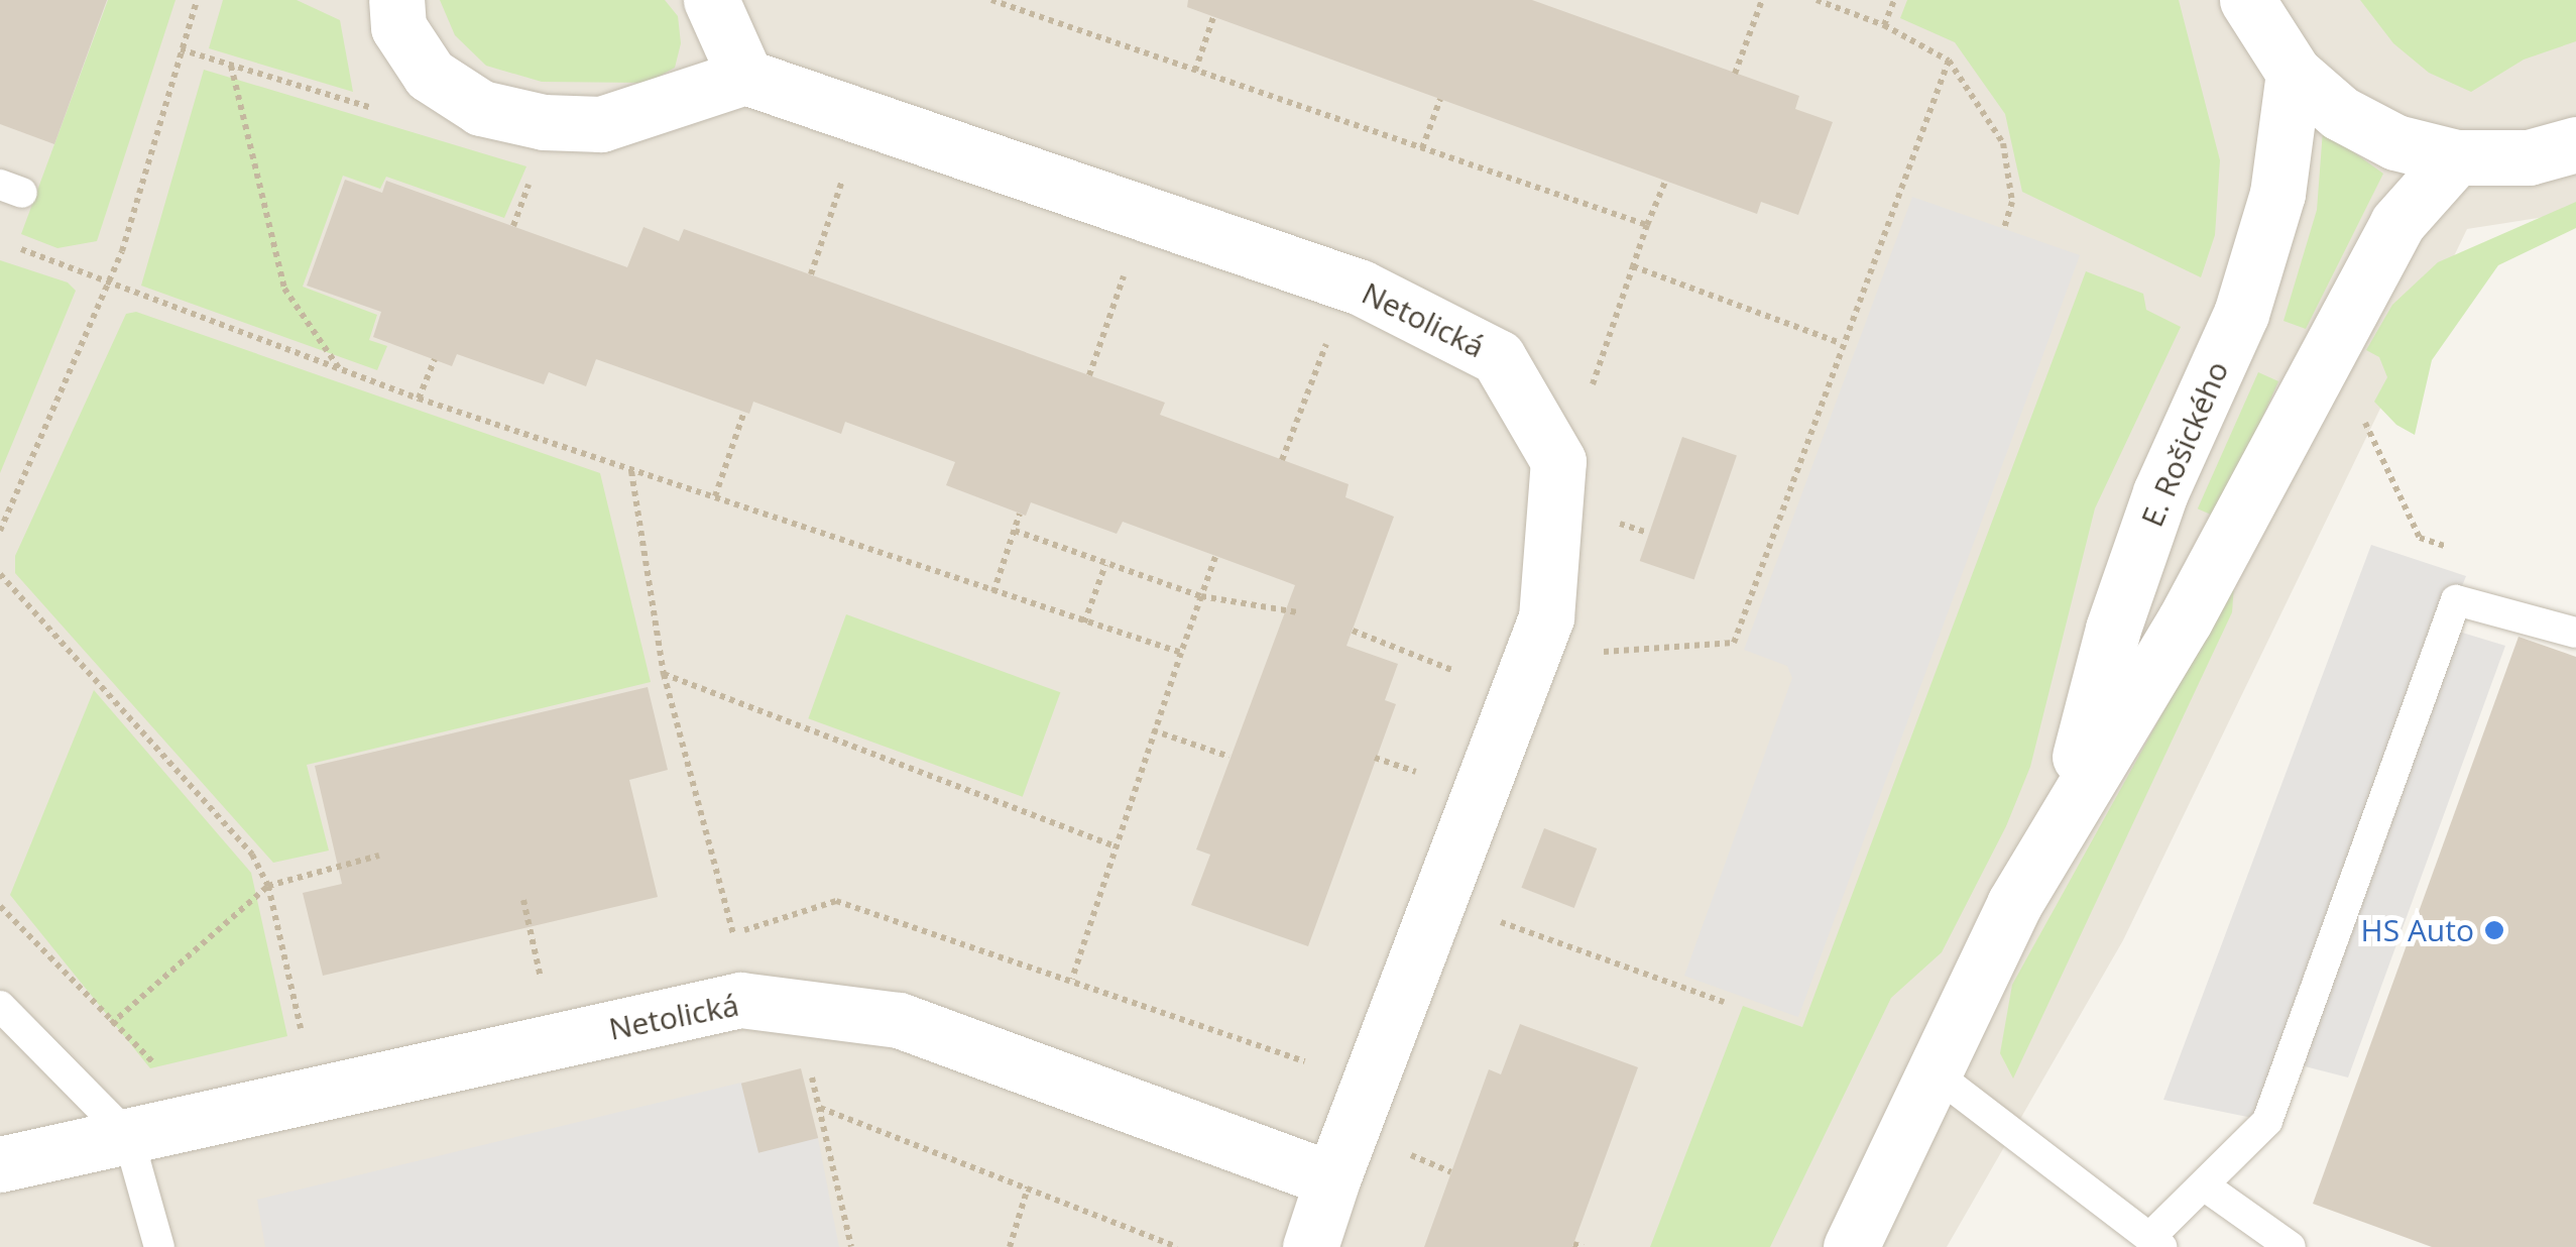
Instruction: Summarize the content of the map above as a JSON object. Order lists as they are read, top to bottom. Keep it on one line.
{"streets":{"street":["Netolická","E. Rošického"]},"places":["HS Auto"]}
